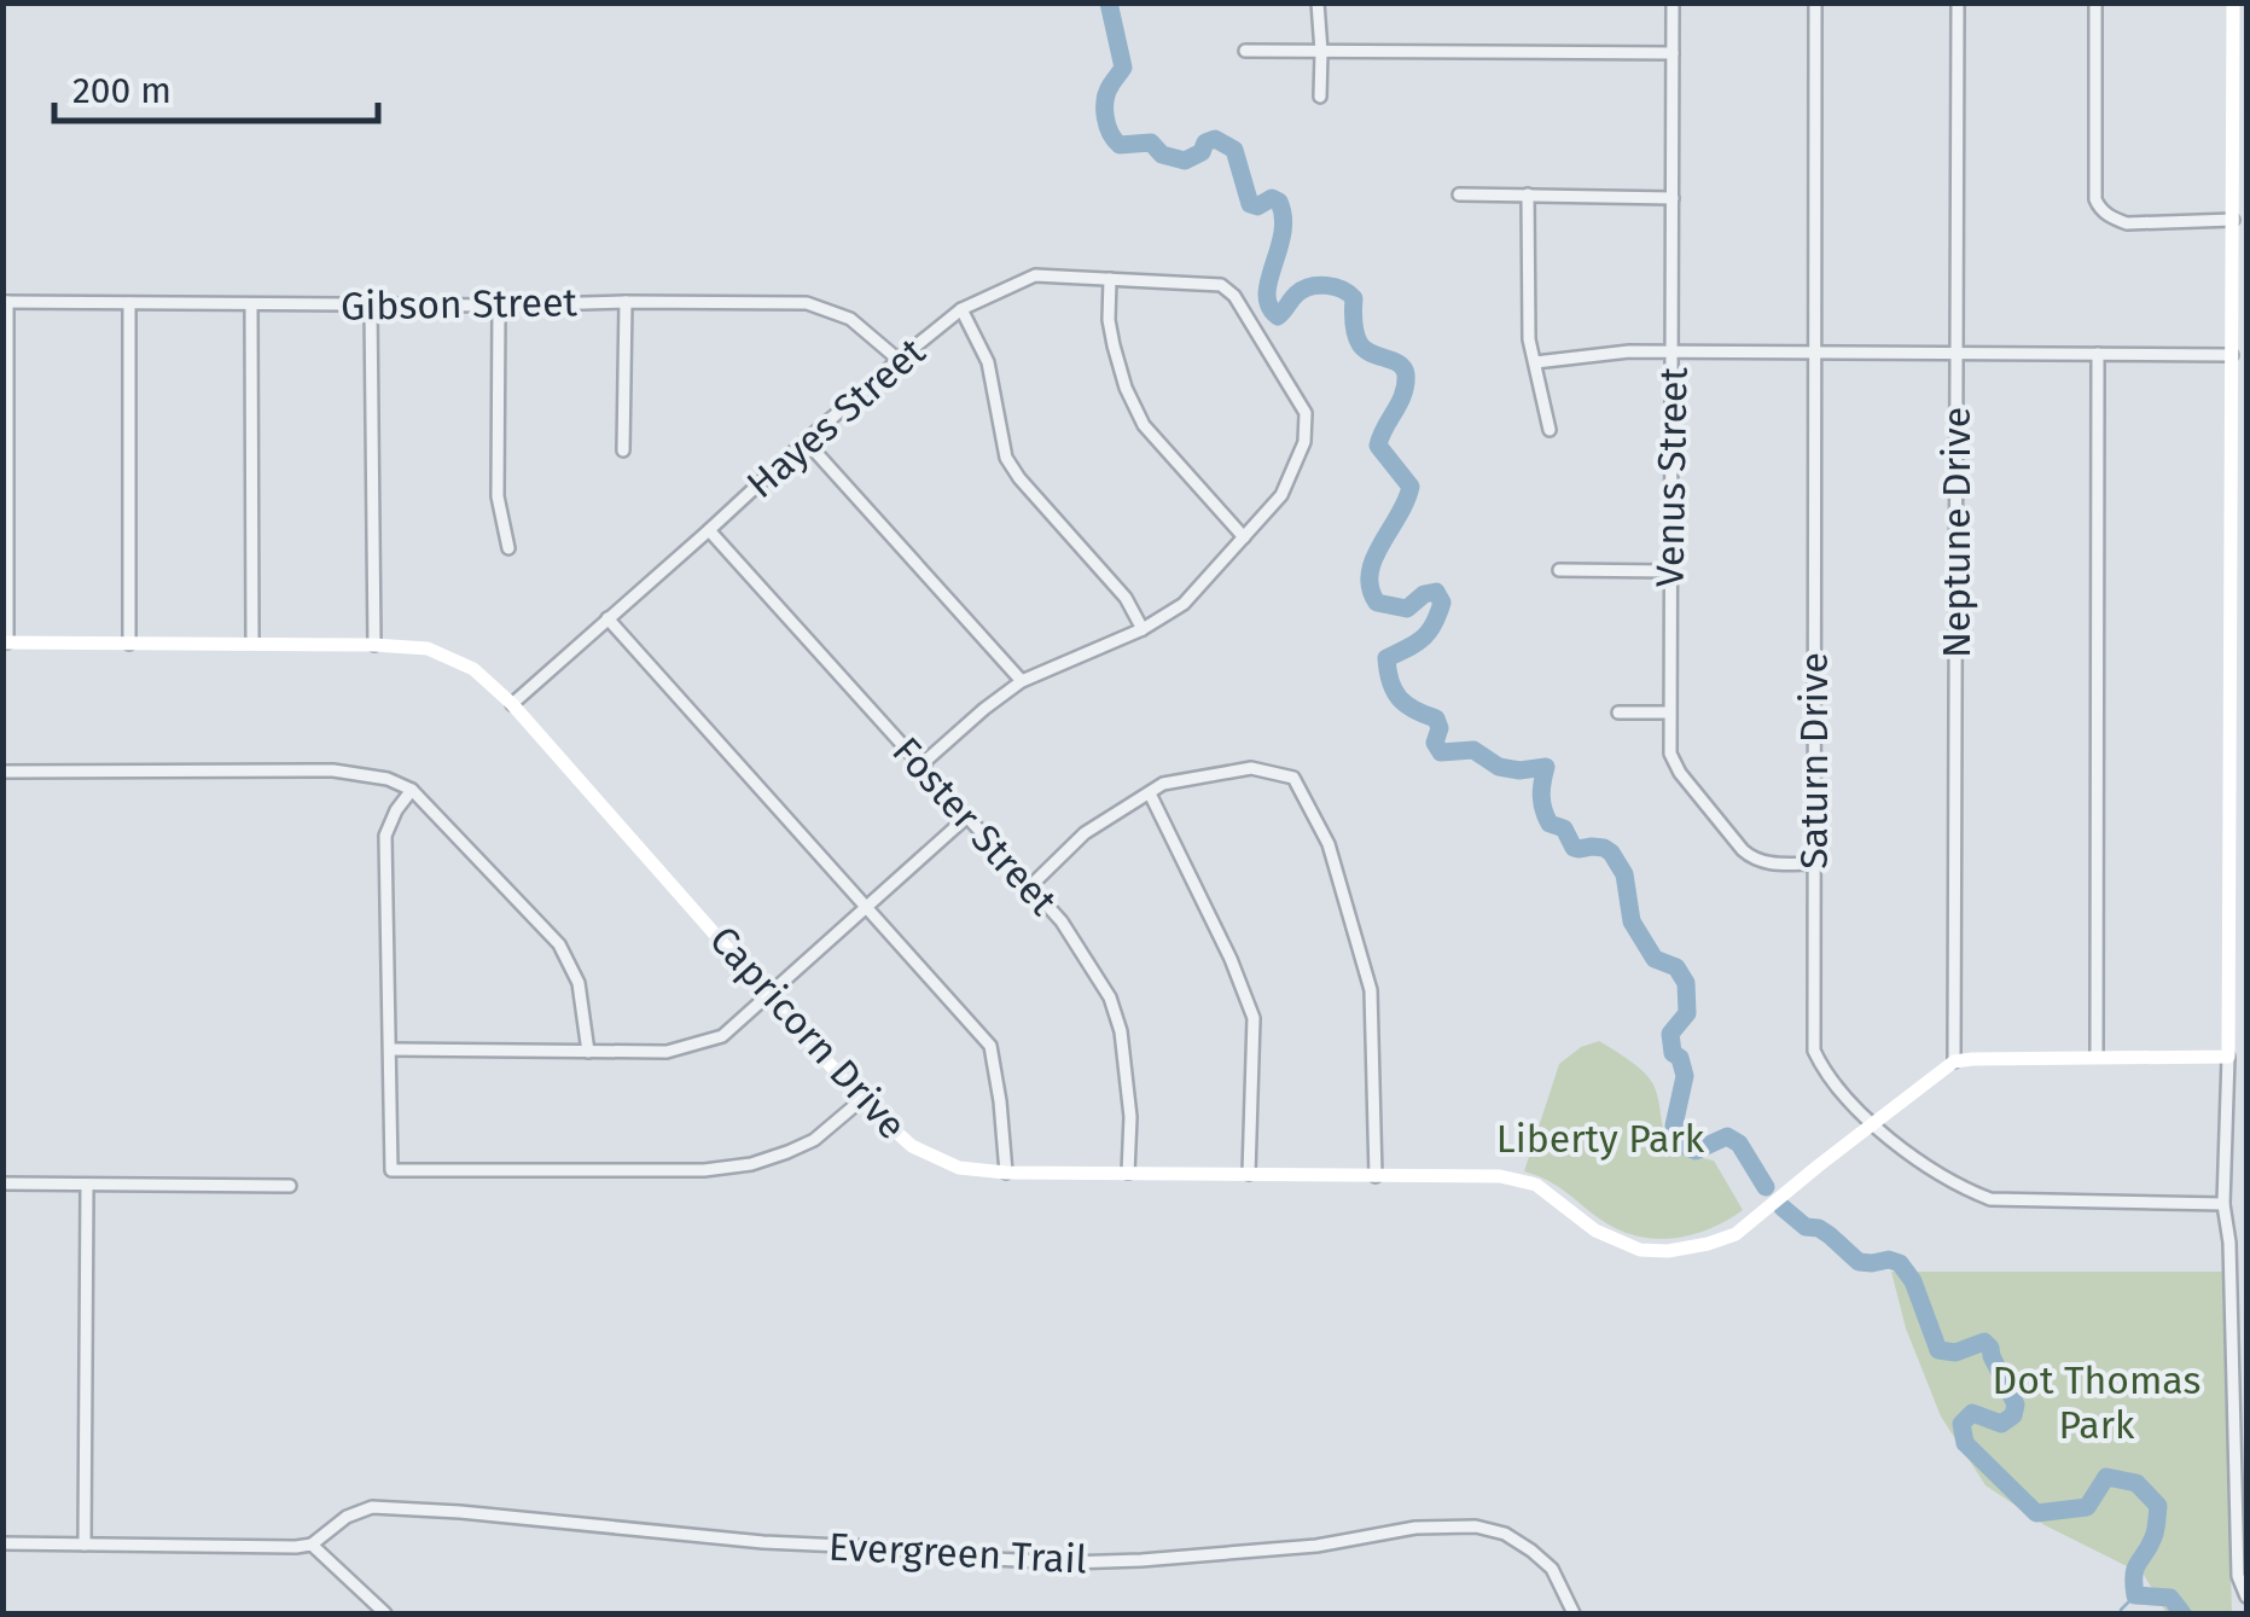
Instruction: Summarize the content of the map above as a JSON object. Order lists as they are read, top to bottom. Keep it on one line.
{"streets":{"street":["Gibson Street","Hayes Street","Venus Street","Neptune Drive","Saturn Drive","Foster Street","Capricorn Drive","Evergreen Trail"]},"crossings":[["Gibson Street","Hayes Street"],["Hayes Street","Foster Street"],["Hayes Street","Capricorn Drive"],["Venus Street","Saturn Drive"],["Neptune Drive","Capricorn Drive"],["Saturn Drive","Capricorn Drive"],["Foster Street","Capricorn Drive"]],"parks":["Liberty Park","Dot Thomas Park"],"scale_bar":"200 m"}
